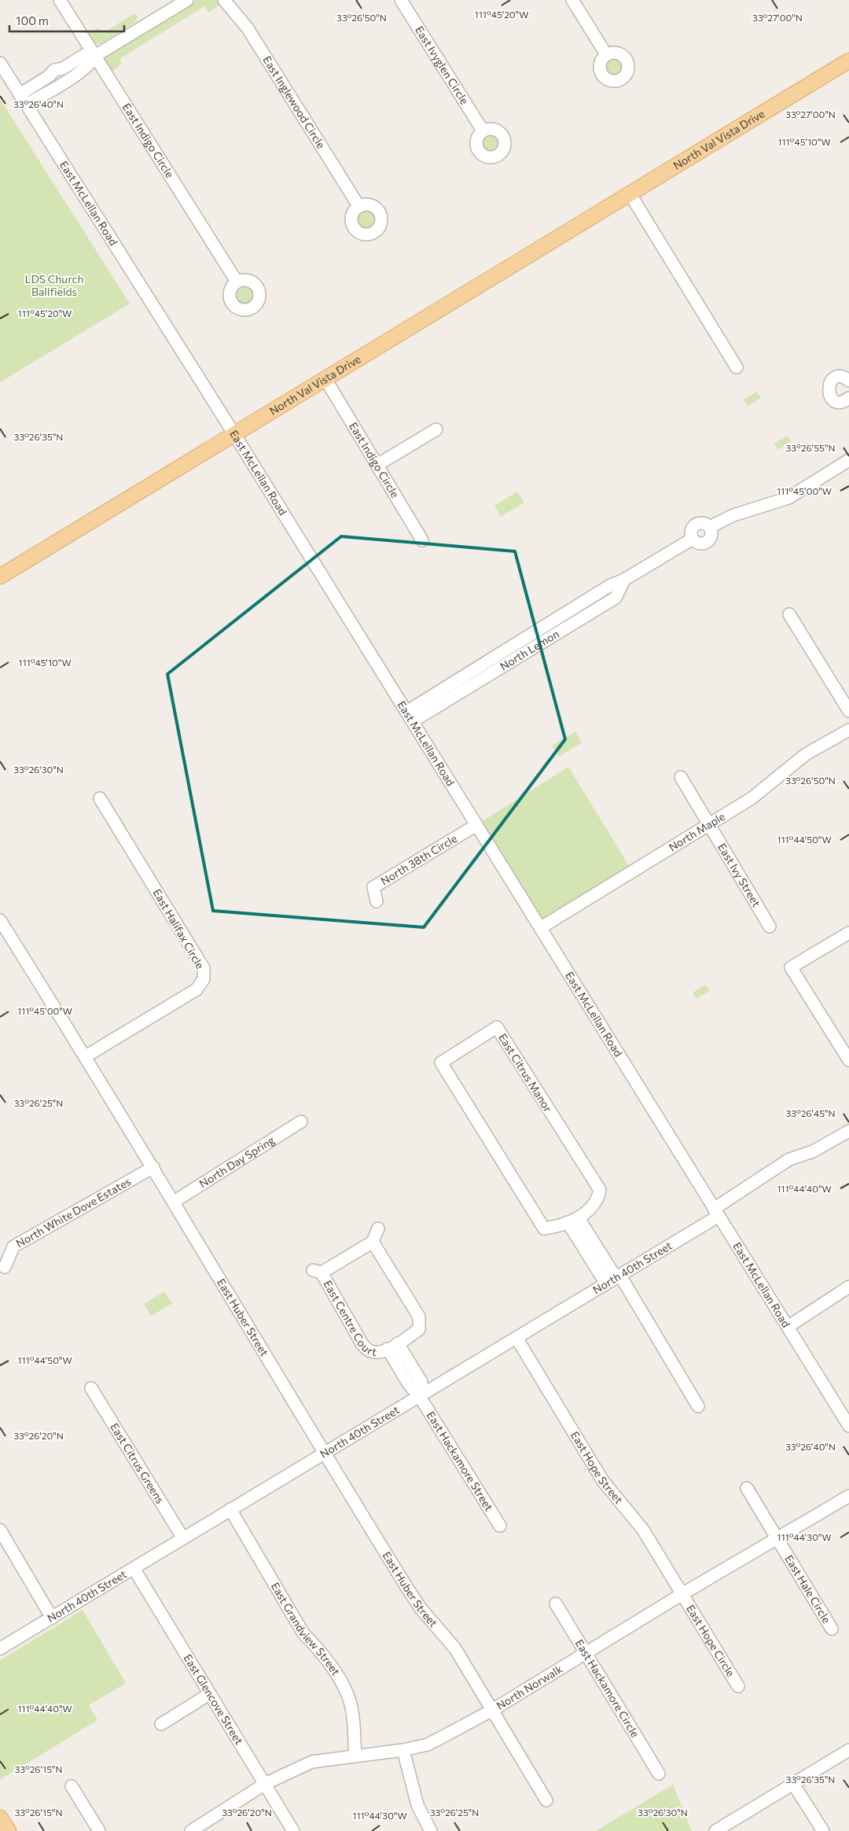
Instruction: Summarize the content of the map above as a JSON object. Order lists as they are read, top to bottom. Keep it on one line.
{"streets":{"main road":["North Val Vista Drive"],"street":["East Ivyglen Circle","East Inglewood Circle","East Indigo Circle","East McLellan Road","North Lemon","North Maple","North 38th Circle","East Ivy Street","East Halifax Circle","East Citrus Manor","North Day Spring","North White Dove Estates","North 40th Street","East Centre Court","East Huber Street","East Hackamore Street","East Citrus Greens","East Hope Street","East Hale Circle","East Grandview Street","East Hope Circle","North Norwalk","East Hackamore Circle","East Glencove Street"]},"crossings":[["North Val Vista Drive","East Indigo Circle"],["North Val Vista Drive","East McLellan Road"],["East McLellan Road","North Lemon"],["East McLellan Road","North Maple"],["East McLellan Road","North 38th Circle"],["East McLellan Road","North 40th Street"],["North Maple","East Ivy Street"],["East Halifax Circle","East Huber Street"],["North Day Spring","East Huber Street"],["North White Dove Estates","East Huber Street"],["North 40th Street","East Centre Court"],["North 40th Street","East Huber Street"],["North 40th Street","East Hackamore Street"],["North 40th Street","East Citrus Greens"],["North 40th Street","East Hope Street"],["North 40th Street","East Grandview Street"],["North 40th Street","East Glencove Street"],["East Centre Court","East Hackamore Street"],["East Huber Street","North Norwalk"],["East Hope Street","East Hope Circle"],["East Hope Street","North Norwalk"],["East Hale Circle","North Norwalk"],["East Grandview Street","North Norwalk"],["East Hope Circle","North Norwalk"],["North Norwalk","East Hackamore Circle"],["North Norwalk","East Glencove Street"]],"parks":["LDS Church Ballfields"],"scale_bar":"100 m","coordinates":["111°45'20\"W","33°26'50\"N","33°27'00\"N","33°26'40\"N","111°45'10\"W","33°26'35\"N","33°26'55\"N","111°45'00\"W","33°26'30\"N","111°44'50\"W","33°26'25\"N","33°26'45\"N","111°44'40\"W","33°26'20\"N","111°44'30\"W","33°26'15\"N"]}
